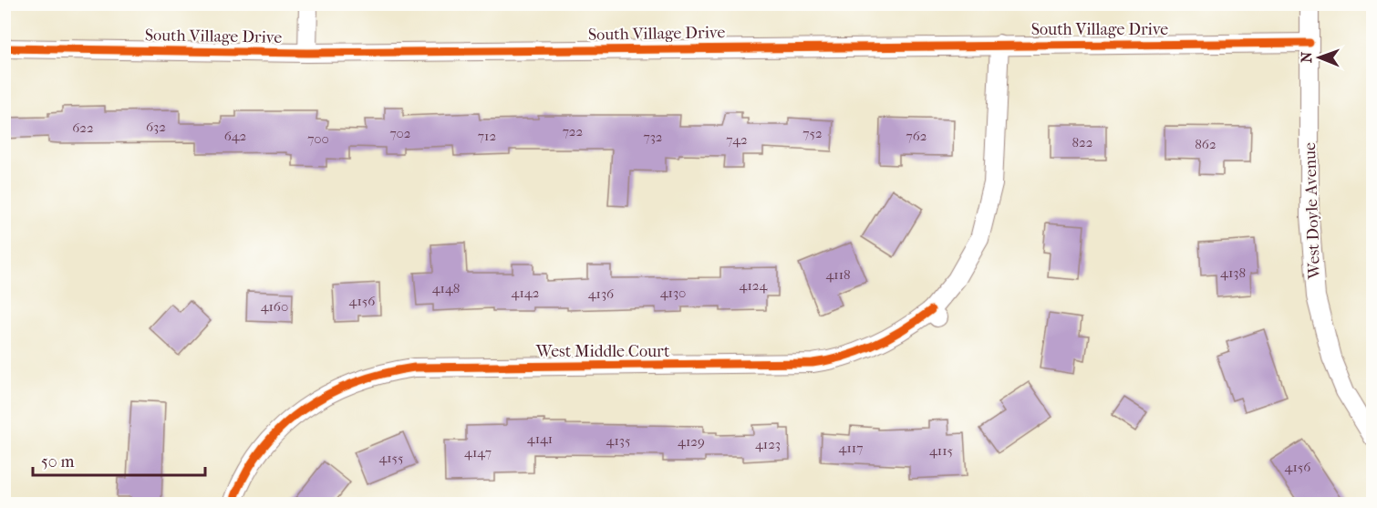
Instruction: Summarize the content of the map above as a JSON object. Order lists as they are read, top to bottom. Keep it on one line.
{"streets":{"street":["South Village Drive","West Doyle Avenue","West Middle Court"]},"crossings":[["South Village Drive","West Doyle Avenue"],["South Village Drive","West Middle Court"]],"house_numbers":["632","622","722","702","752","642","712","762","732","700","742","822","862","4138","4118","4124","4148","4142","4130","4136","4156","4160","4141","4135","4129","4123","4117","4115","4147","4155","4156"],"scale_bar":"50 m","north":"left"}
